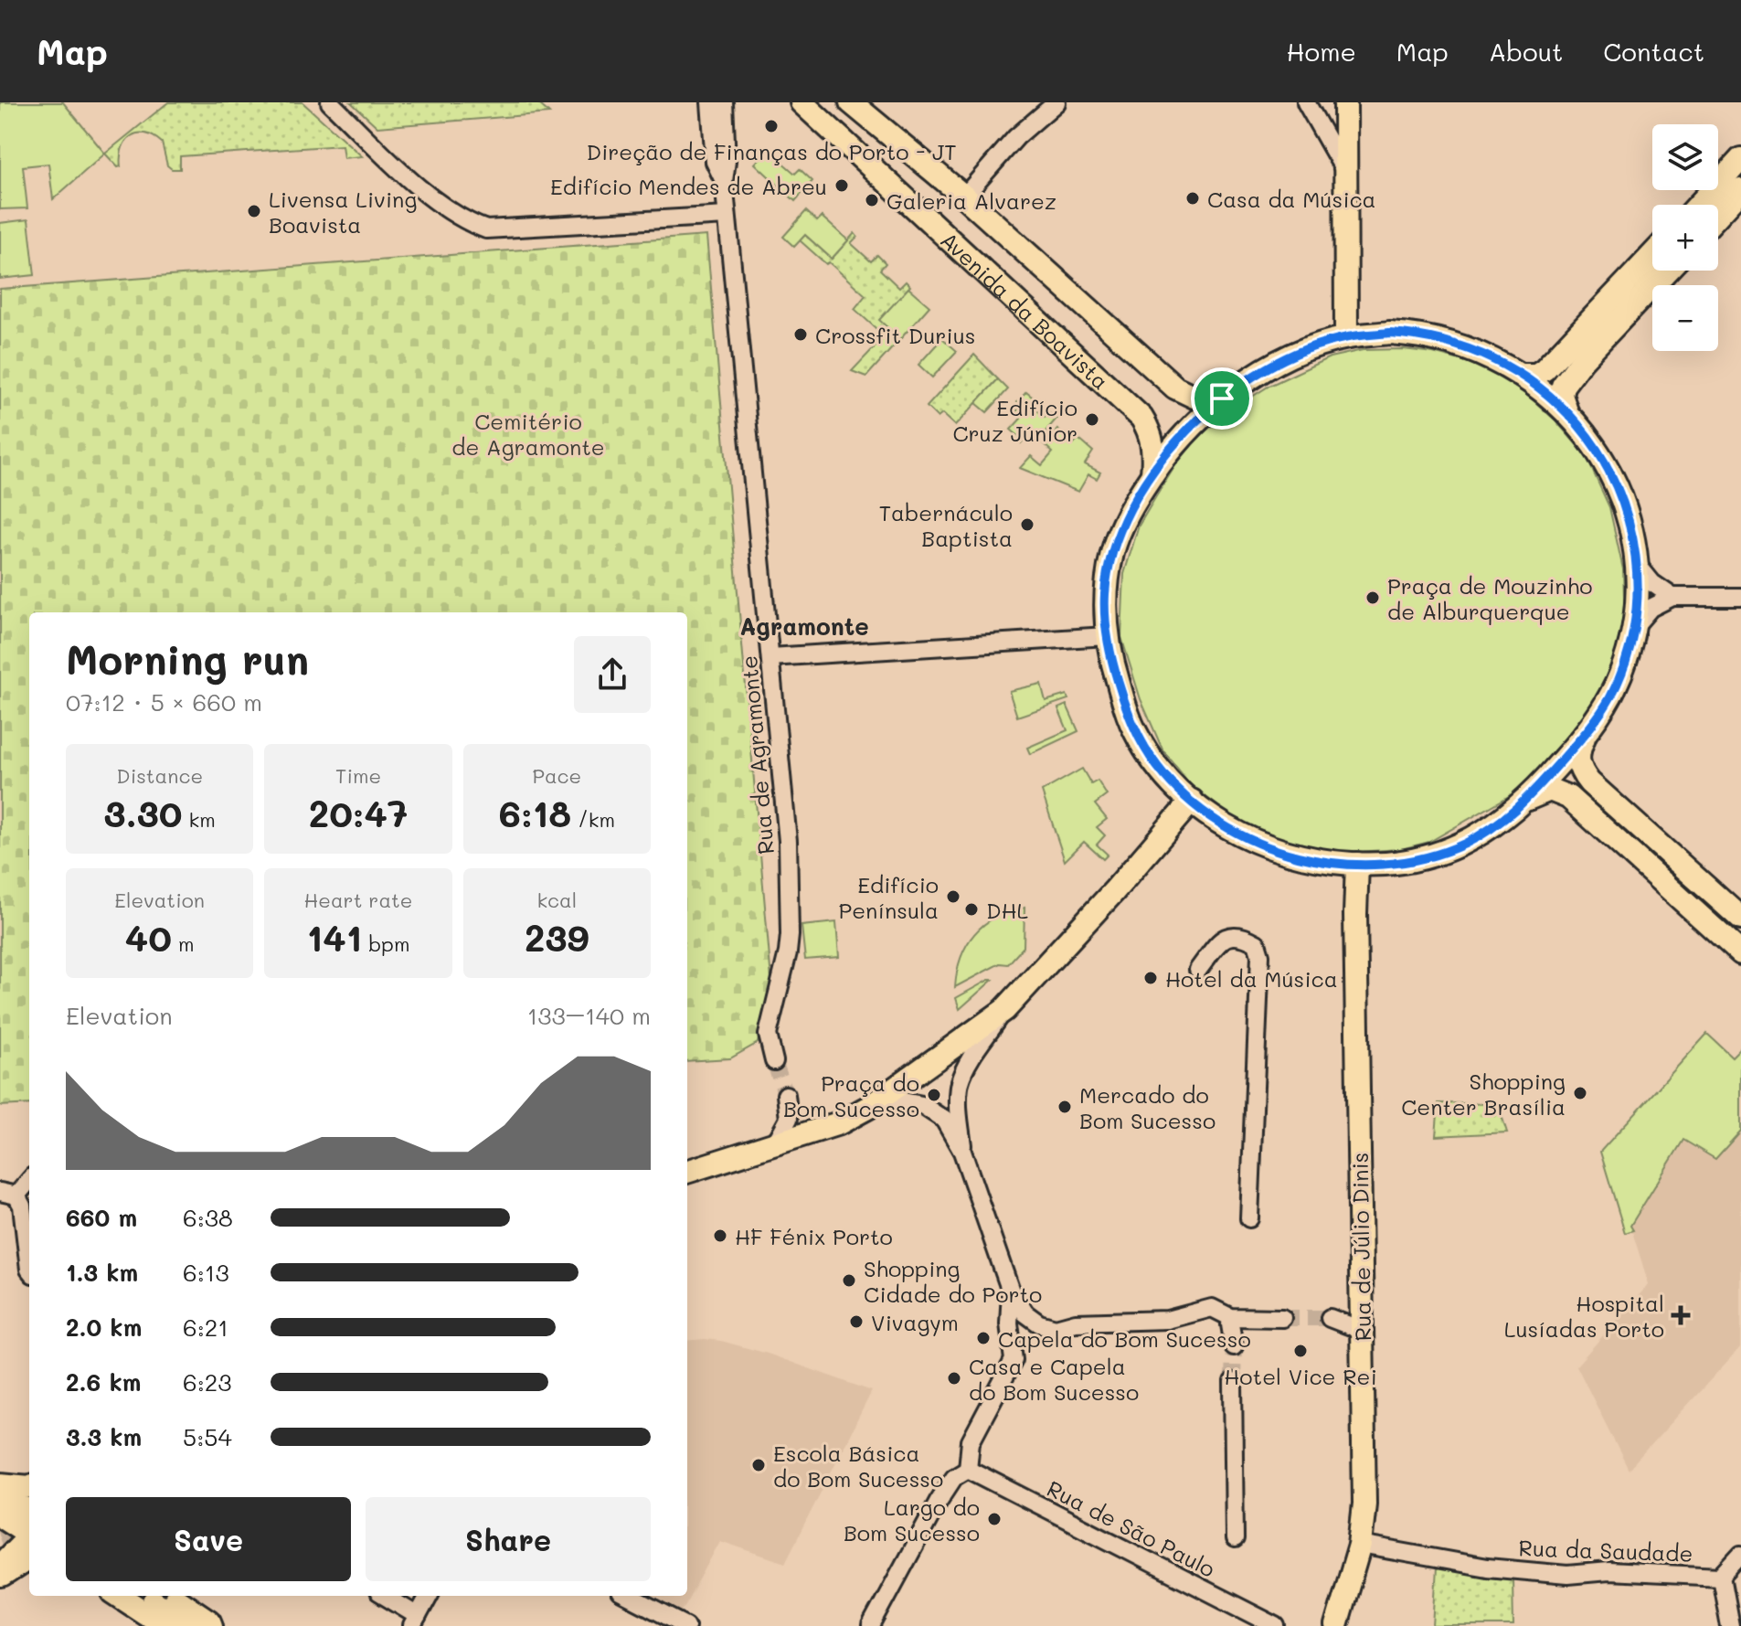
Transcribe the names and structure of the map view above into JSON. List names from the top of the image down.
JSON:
{
  "streets": {
    "main road": ["Avenida da Boavista", "Rua de Júlio Dinis"],
    "street": ["Rua de Agramonte", "Rua de São Paulo", "Rua da Saudade"]
  },
  "crossings": [
    ["Rua de Júlio Dinis", "Rua da Saudade"]
  ],
  "districts": ["Agramonte"],
  "parks": ["Cemitério de Agramonte"],
  "places": {
    "other": [
      "Direção de Finanças do Porto - JT",
      "Edifício Mendes de Abreu",
      "Casa da Música",
      "Galeria Alvarez",
      "Livensa Living Boavista",
      "Crossfit Durius",
      "Edifício Cruz Júnior",
      "Tabernáculo Baptista",
      "Praça de Mouzinho de Alburquerque",
      "Edifício Península",
      "DHL",
      "Hotel da Música",
      "Shopping Center Brasília",
      "Praça do Bom Sucesso",
      "Mercado do Bom Sucesso",
      "HF Fénix Porto",
      "Shopping Cidade do Porto",
      "Vivagym",
      "Capela do Bom Sucesso",
      "Hotel Vice Rei",
      "Casa e Capela do Bom Sucesso",
      "Escola Básica do Bom Sucesso",
      "Largo do Bom Sucesso"
    ],
    "health": ["Hospital Lusíadas Porto"]
  },
  "page": {
    "header": "Map",
    "nav": [
      "Home",
      "Map",
      "About",
      "Contact"
    ],
    "map_buttons": ["+", "−"],
    "heading": ["Morning run", "07:12 · 5 × 660 m"],
    "stats": [
      ["Distance", "3.30 km"],
      ["Time", "20:47"],
      ["Pace", "6:18 /km"],
      ["Elevation", "40 m"],
      ["Heart rate", "141 bpm"],
      ["kcal", "239"]
    ],
    "chart": ["Elevation", "133–140 m"],
    "list": [
      {
        "name": "660 m",
        "note": "6:38"
      },
      {
        "name": "1.3 km",
        "note": "6:13"
      },
      {
        "name": "2.0 km",
        "note": "6:21"
      },
      {
        "name": "2.6 km",
        "note": "6:23"
      },
      {
        "name": "3.3 km",
        "note": "5:54"
      }
    ],
    "buttons": ["Save", "Share"]
  }
}
